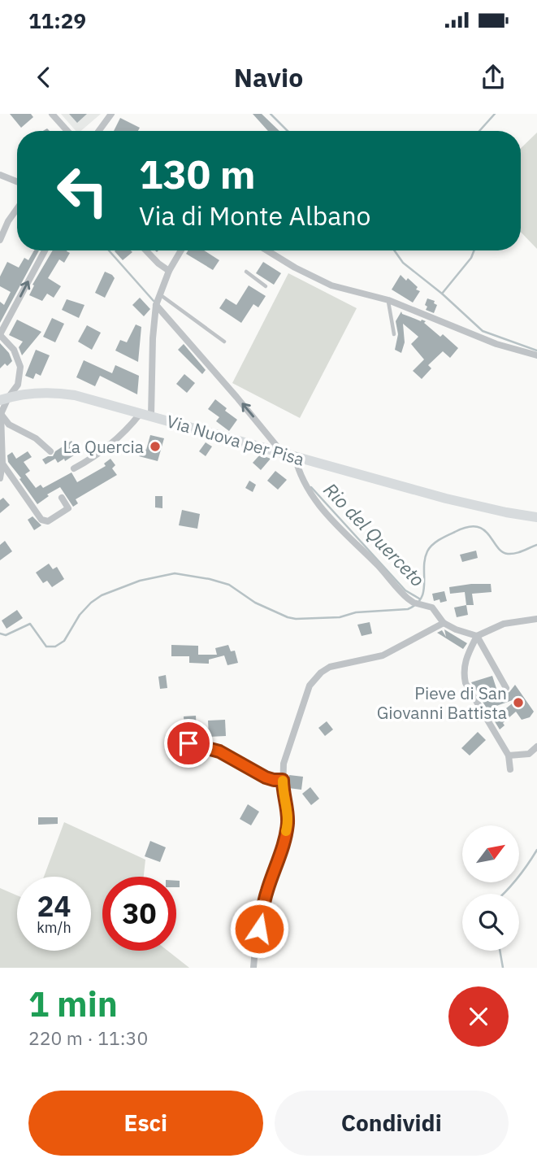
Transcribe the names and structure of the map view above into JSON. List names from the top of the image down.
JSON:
{
  "streets": {
    "main road": ["Via Nuova per Pisa"]
  },
  "water": ["Rio del Querceto"],
  "places": ["La Quercia", "Pieve di San Giovanni Battista"],
  "north": "top right",
  "page": {
    "status": "11:29",
    "header": "Navio",
    "turn": ["130 m", "Via di Monte Albano"],
    "speed": "24 km/h",
    "limit": "30",
    "heading": ["1 min", "220 m · 11:30"],
    "buttons": ["Esci", "Condividi"]
  }
}
